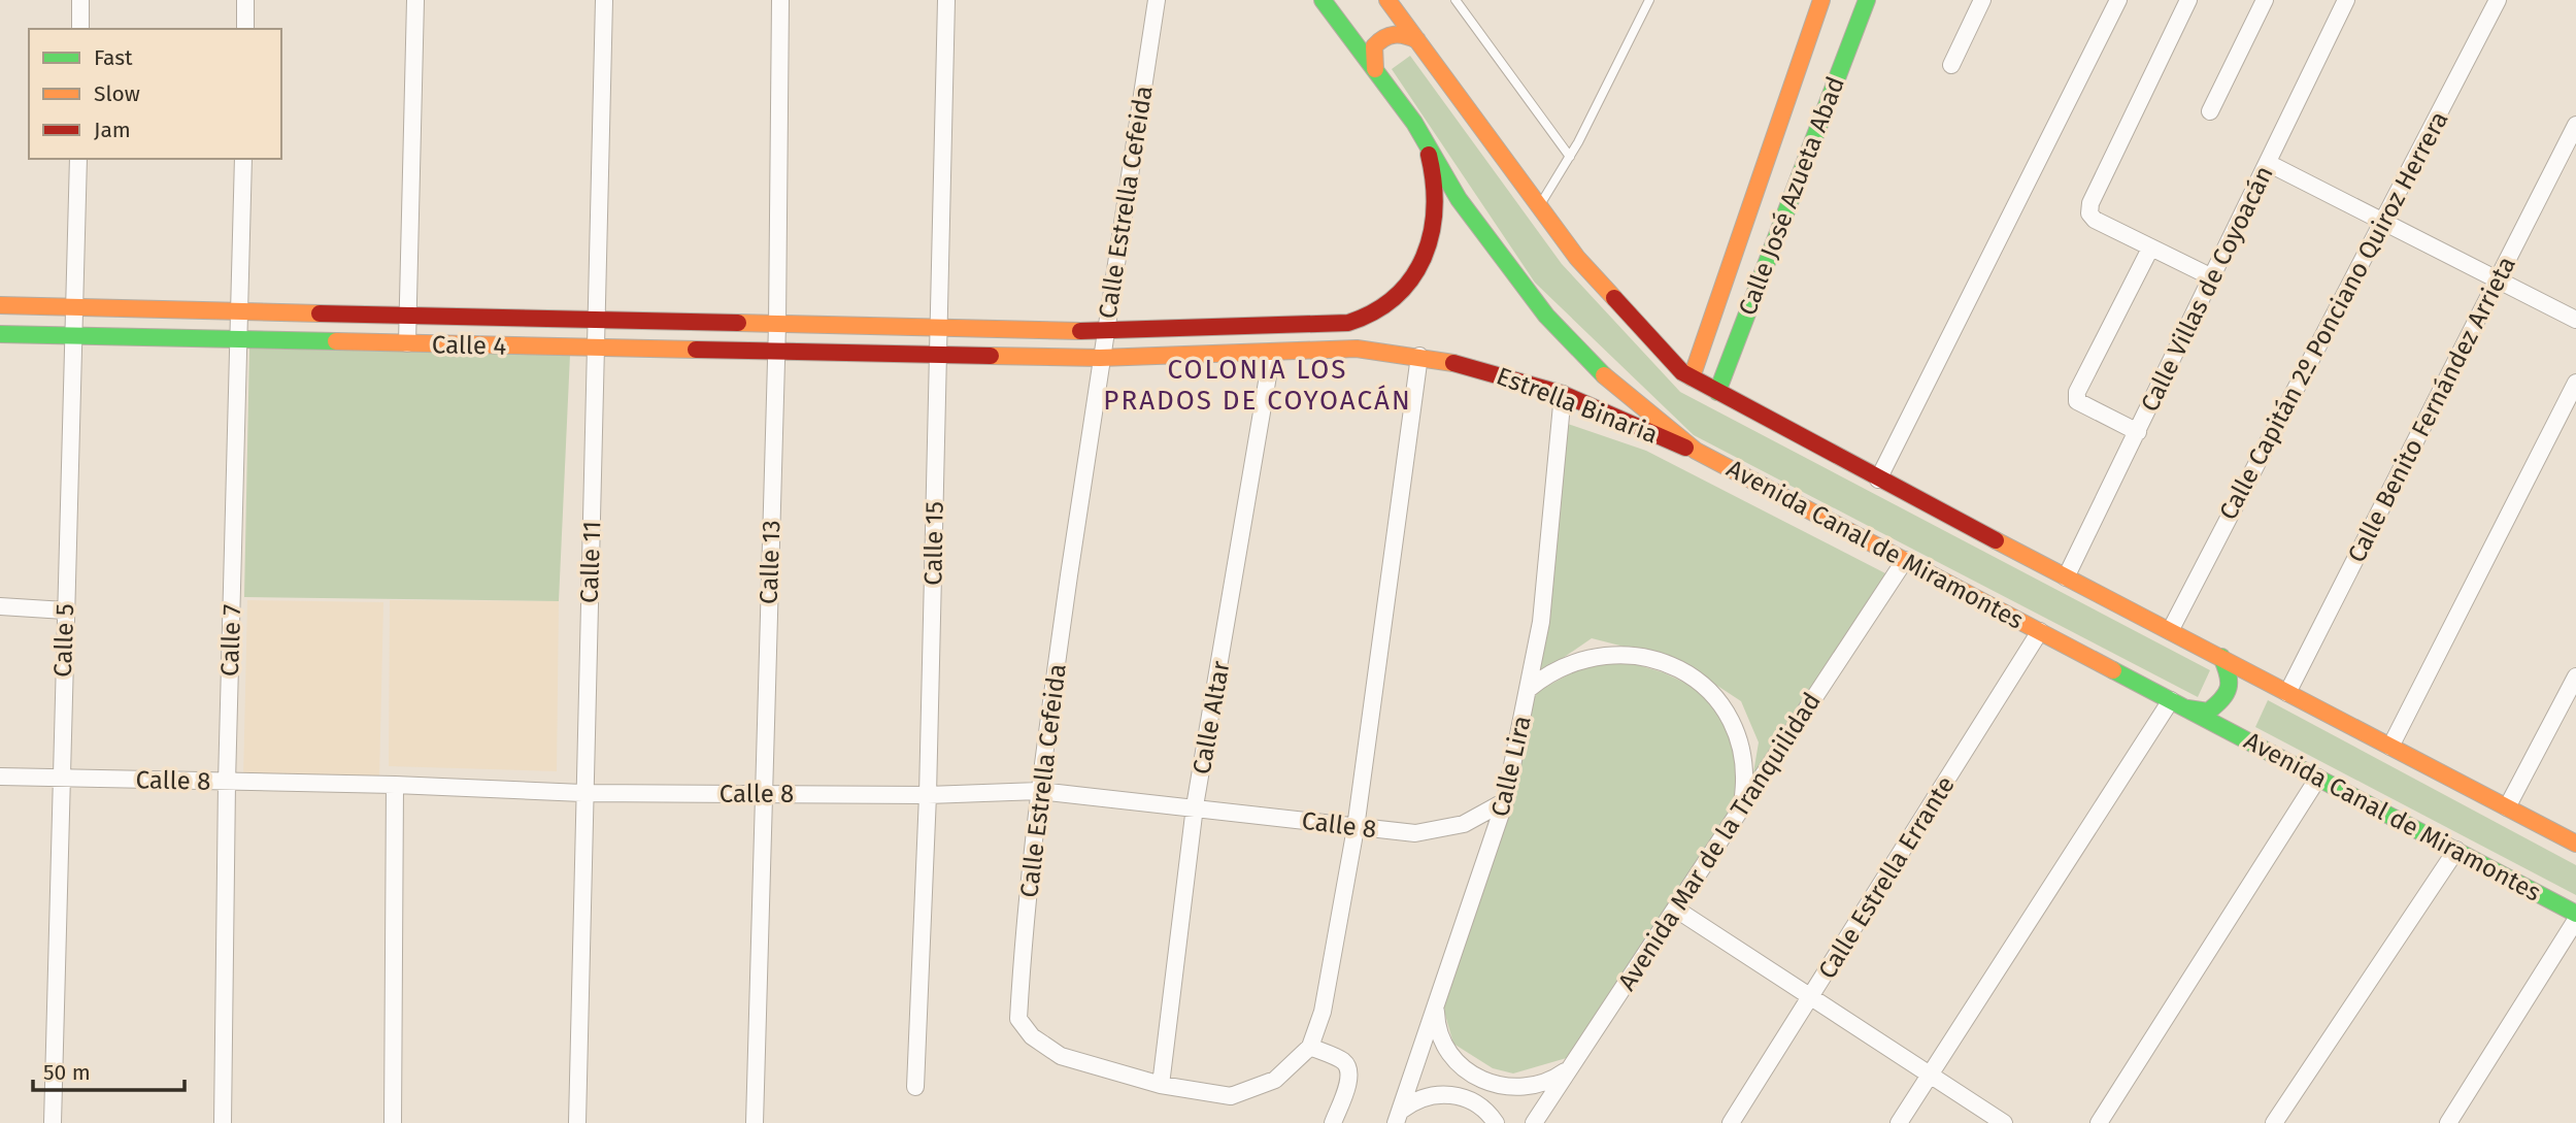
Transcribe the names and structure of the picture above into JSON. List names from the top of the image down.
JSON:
{
  "streets": {
    "street": [
      "Calle José Azueta Abad",
      "Calle Estrella Cefeida",
      "Calle Villas de Coyoacán",
      "Calle Capitán 2º Ponciano Quiroz Herrera",
      "Calle 4",
      "Estrella Binaria",
      "Calle Benito Fernández Arrieta",
      "Calle 15",
      "Avenida Canal de Miramontes",
      "Calle 11",
      "Calle 13",
      "Calle 5",
      "Calle 7",
      "Calle Altar",
      "Calle Lira",
      "Calle 8",
      "Avenida Mar de la Tranquilidad",
      "Calle Estrella Errante"
    ]
  },
  "crossings": [
    ["Calle Estrella Cefeida", "Estrella Binaria"],
    ["Calle Estrella Cefeida", "Calle Altar"],
    ["Calle Estrella Cefeida", "Calle 8"],
    ["Calle 4", "Estrella Binaria"],
    ["Calle 4", "Calle 15"],
    ["Calle 4", "Calle 11"],
    ["Calle 4", "Calle 13"],
    ["Calle 4", "Calle 5"],
    ["Calle 4", "Calle 7"],
    ["Estrella Binaria", "Calle 15"],
    ["Estrella Binaria", "Avenida Canal de Miramontes"],
    ["Estrella Binaria", "Calle Altar"],
    ["Estrella Binaria", "Calle Lira"],
    ["Calle 15", "Calle 8"],
    ["Avenida Canal de Miramontes", "Avenida Mar de la Tranquilidad"],
    ["Avenida Canal de Miramontes", "Calle Estrella Errante"],
    ["Calle 11", "Calle 8"],
    ["Calle 13", "Calle 8"],
    ["Calle 5", "Calle 8"],
    ["Calle 7", "Calle 8"],
    ["Calle Altar", "Calle 8"],
    ["Calle Lira", "Calle 8"]
  ],
  "districts": ["COLONIA LOS PRADOS DE COYOACÁN"],
  "legend": ["Fast", "Slow", "Jam"],
  "scale_bar": "50 m"
}
